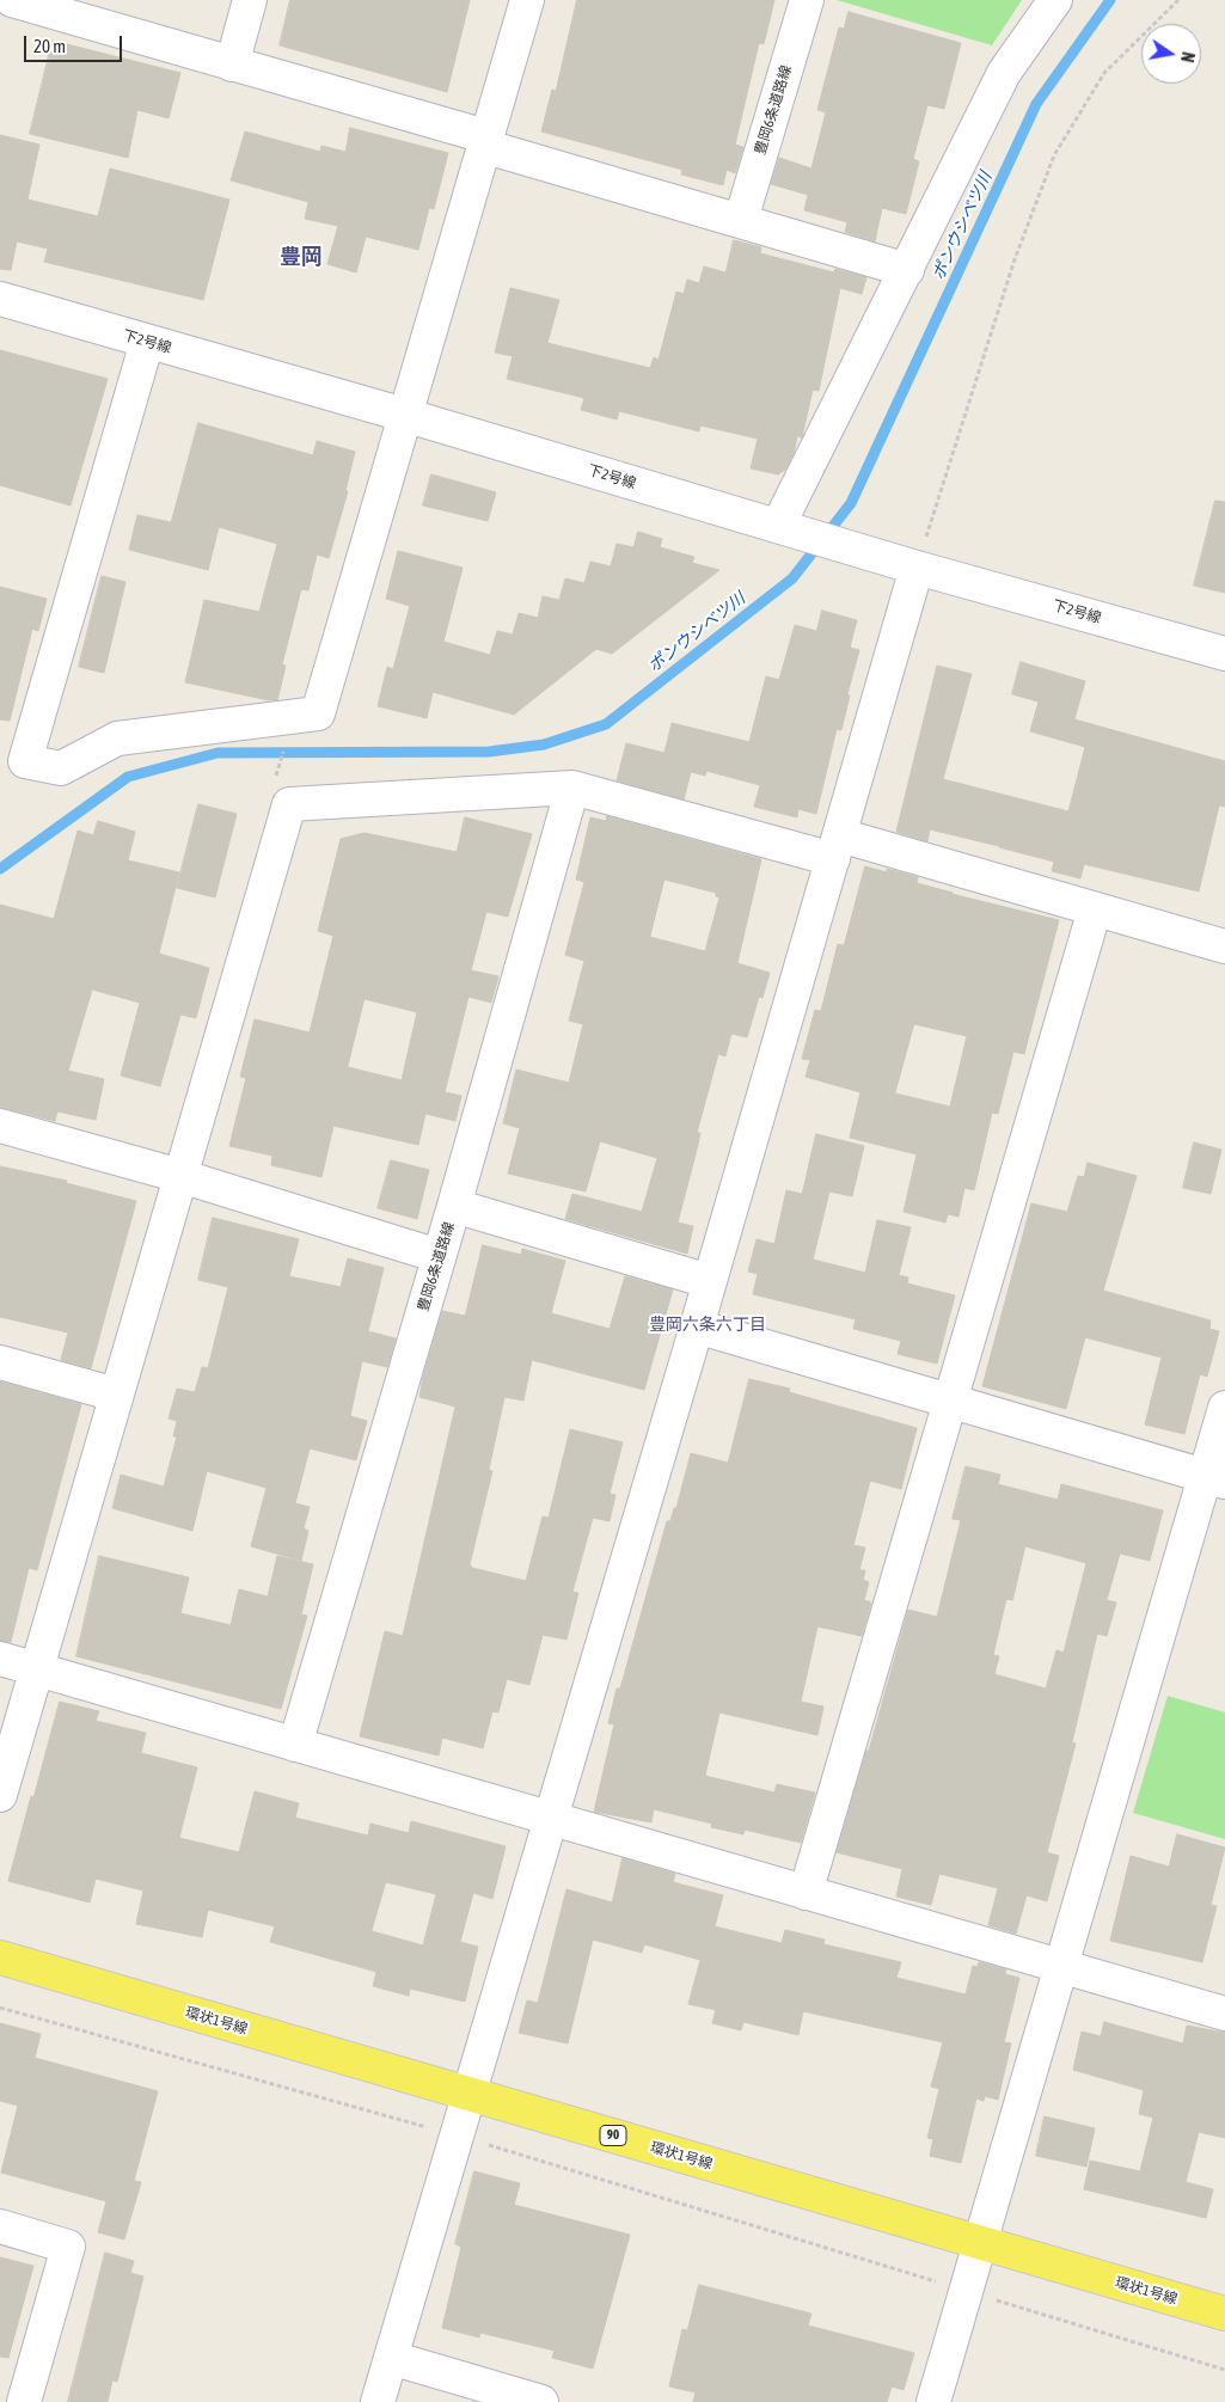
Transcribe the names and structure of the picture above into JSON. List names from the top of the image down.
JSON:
{
  "streets": {
    "main road": ["環状1号線", "90"],
    "street": ["豊岡6条道路線", "下2号線"]
  },
  "districts": ["豊岡", "豊岡六条六丁目"],
  "water": ["ポンウシベツ川"],
  "scale_bar": "20 m",
  "north": "right"
}
